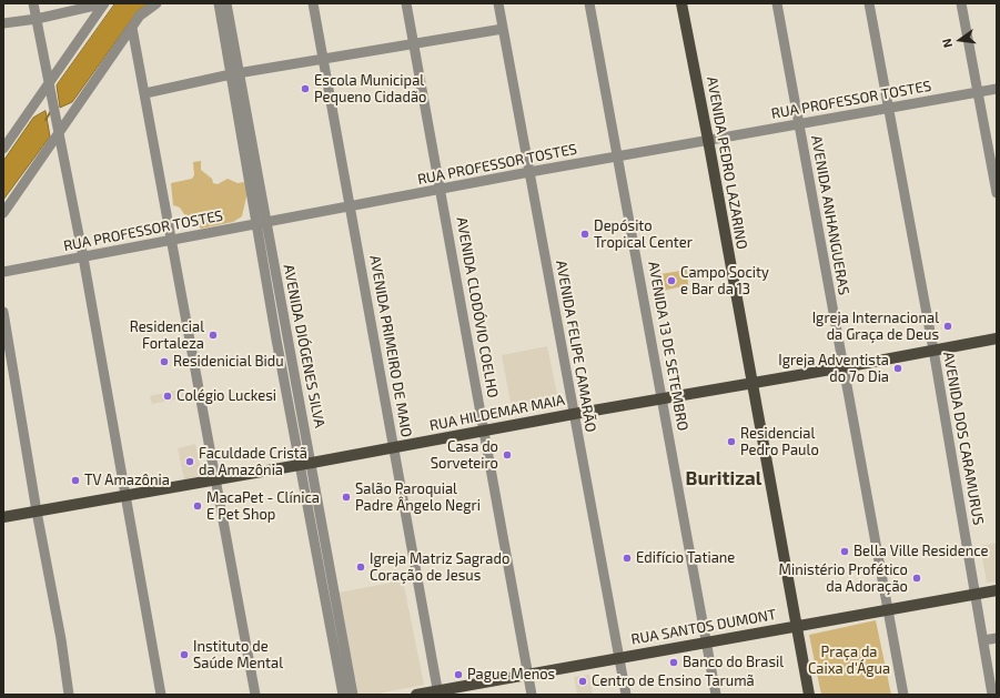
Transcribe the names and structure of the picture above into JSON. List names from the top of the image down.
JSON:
{
  "streets": {
    "main road": ["AVENIDA PEDRO LAZARINO", "RUA HILDEMAR MAIA", "RUA SANTOS DUMONT"],
    "street": [
      "RUA PROFESSOR TOSTES",
      "AVENIDA ANHANGUERAS",
      "AVENIDA CLODÓVIO COELHO",
      "AVENIDA DIÓGENES SILVA",
      "AVENIDA PRIMEIRO DE MAIO",
      "AVENIDA FELIPE CAMARÃO",
      "AVENIDA 13 DE SETEMBRO",
      "AVENIDA DOS CARAMURUS"
    ]
  },
  "crossings": [
    ["RUA PROFESSOR TOSTES", "AVENIDA PEDRO LAZARINO"],
    ["RUA PROFESSOR TOSTES", "AVENIDA ANHANGUERAS"],
    ["RUA PROFESSOR TOSTES", "AVENIDA CLODÓVIO COELHO"],
    ["RUA PROFESSOR TOSTES", "AVENIDA DIÓGENES SILVA"],
    ["RUA PROFESSOR TOSTES", "AVENIDA PRIMEIRO DE MAIO"],
    ["RUA PROFESSOR TOSTES", "AVENIDA FELIPE CAMARÃO"],
    ["RUA PROFESSOR TOSTES", "AVENIDA 13 DE SETEMBRO"],
    ["RUA PROFESSOR TOSTES", "AVENIDA DOS CARAMURUS"],
    ["AVENIDA PEDRO LAZARINO", "RUA HILDEMAR MAIA"],
    ["AVENIDA PEDRO LAZARINO", "RUA SANTOS DUMONT"],
    ["AVENIDA ANHANGUERAS", "RUA HILDEMAR MAIA"],
    ["AVENIDA ANHANGUERAS", "RUA SANTOS DUMONT"],
    ["AVENIDA CLODÓVIO COELHO", "RUA HILDEMAR MAIA"],
    ["AVENIDA CLODÓVIO COELHO", "RUA SANTOS DUMONT"],
    ["AVENIDA DIÓGENES SILVA", "RUA HILDEMAR MAIA"],
    ["AVENIDA PRIMEIRO DE MAIO", "RUA HILDEMAR MAIA"],
    ["AVENIDA PRIMEIRO DE MAIO", "RUA SANTOS DUMONT"],
    ["AVENIDA FELIPE CAMARÃO", "RUA HILDEMAR MAIA"],
    ["AVENIDA FELIPE CAMARÃO", "RUA SANTOS DUMONT"],
    ["AVENIDA 13 DE SETEMBRO", "RUA HILDEMAR MAIA"],
    ["AVENIDA 13 DE SETEMBRO", "RUA SANTOS DUMONT"],
    ["RUA HILDEMAR MAIA", "AVENIDA DOS CARAMURUS"],
    ["AVENIDA DOS CARAMURUS", "RUA SANTOS DUMONT"]
  ],
  "districts": ["Buritizal"],
  "parks": ["Praça da Caixa d'Água"],
  "places": [
    "Escola Municipal Pequeno Cidadão",
    "Depósito Tropical Center",
    "Campo Socity e Bar da 13",
    "Igreja Internacional da Graça de Deus",
    "Residencial Fortaleza",
    "Residenicial Bidu",
    "Igreja Adventista do 7o Dia",
    "Colégio Luckesi",
    "Residencial Pedro Paulo",
    "Casa do Sorveteiro",
    "Faculdade Cristã da Amazônia",
    "TV Amazônia",
    "Salão Paroquial Padre Ângelo Negri",
    "MacaPet - Clínica E Pet Shop",
    "Bella Ville Residence",
    "Edifício Tatiane",
    "Igreja Matriz Sagrado Coração de Jesus",
    "Ministério Profético da Adoração",
    "Instituto de Saúde Mental",
    "Banco do Brasil",
    "Pague Menos",
    "Centro de Ensino Tarumã"
  ],
  "north": "left"
}
